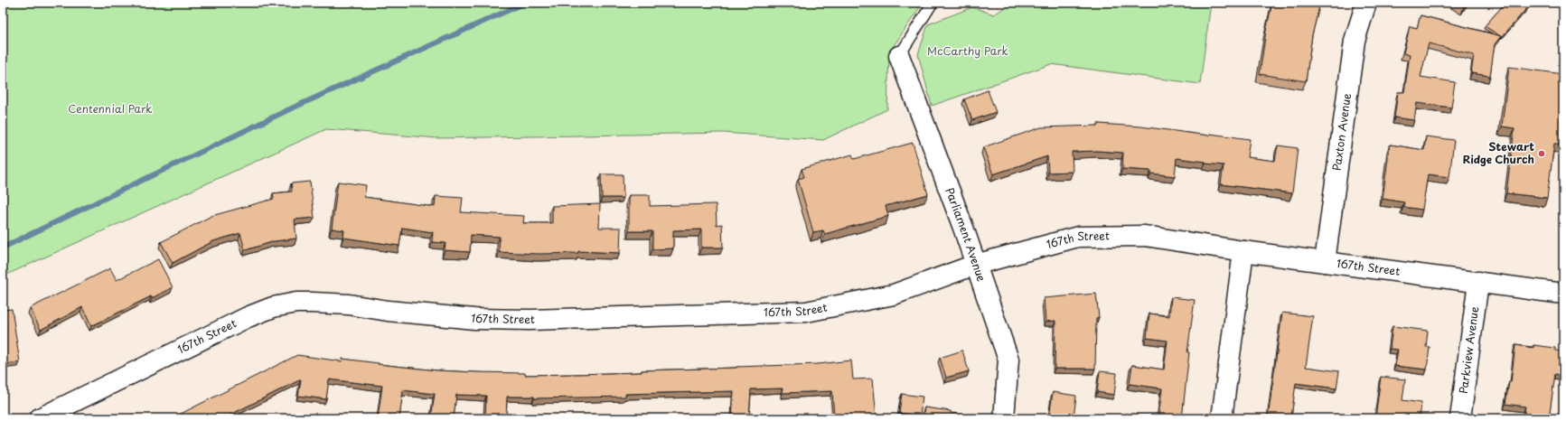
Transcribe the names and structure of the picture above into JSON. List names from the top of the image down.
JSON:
{
  "streets": {
    "street": [
      "Paxton Avenue",
      "Parliament Avenue",
      "167th Street",
      "Parkview Avenue"
    ]
  },
  "crossings": [
    ["Paxton Avenue", "167th Street"],
    ["Parliament Avenue", "167th Street"],
    ["167th Street", "Parkview Avenue"]
  ],
  "parks": ["McCarthy Park", "Centennial Park"],
  "places": ["Stewart Ridge Church"]
}
